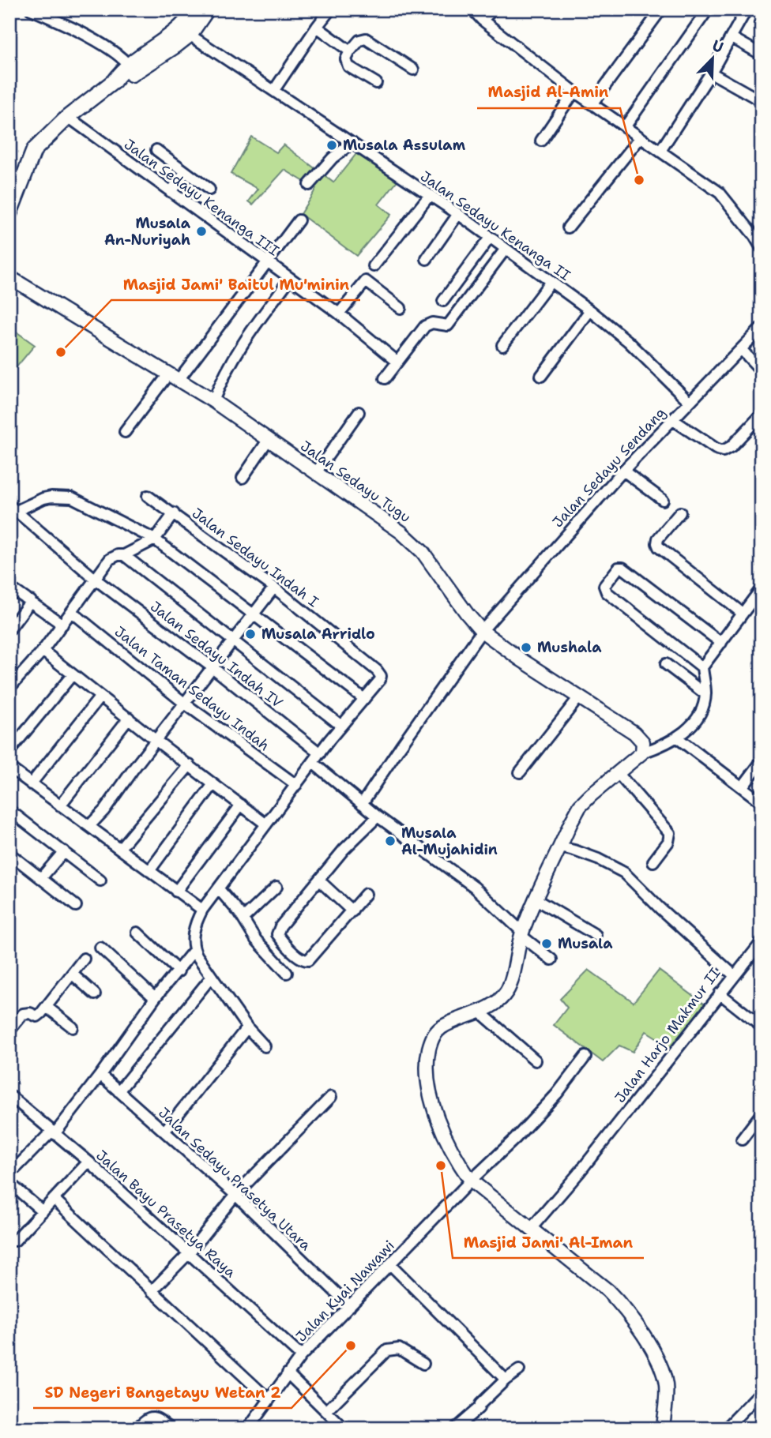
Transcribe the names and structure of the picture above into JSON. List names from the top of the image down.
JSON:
{
  "streets": {
    "street": [
      "Jalan Sedayu Kenanga III",
      "Jalan Sedayu Kenanga II",
      "Jalan Sedayu Sendang",
      "Jalan Sedayu Tugu",
      "Jalan Sedayu Indah I",
      "Jalan Sedayu Indah IV",
      "Jalan Taman Sedayu Indah",
      "Jalan Harjo Makmur II",
      "Jalan Sedayu Prasetya Utara",
      "Jalan Bayu Prasetya Raya",
      "Jalan Kyai Nawawi"
    ]
  },
  "crossings": [
    ["Jalan Sedayu Kenanga II", "Jalan Sedayu Sendang"],
    ["Jalan Sedayu Sendang", "Jalan Sedayu Tugu"],
    ["Jalan Sedayu Prasetya Utara", "Jalan Kyai Nawawi"],
    ["Jalan Bayu Prasetya Raya", "Jalan Kyai Nawawi"]
  ],
  "places": [
    "Musala Assulam",
    "Masjid Al-Amin",
    "Musala An-Nuriyah",
    "Masjid Jami' Baitul Mu'minin",
    "Musala Arridlo",
    "Mushala",
    "Musala Al-Mujahidin",
    "Musala",
    "Masjid Jami' Al-Iman",
    "SD Negeri Bangetayu Wetan 2"
  ],
  "north": "top right"
}
